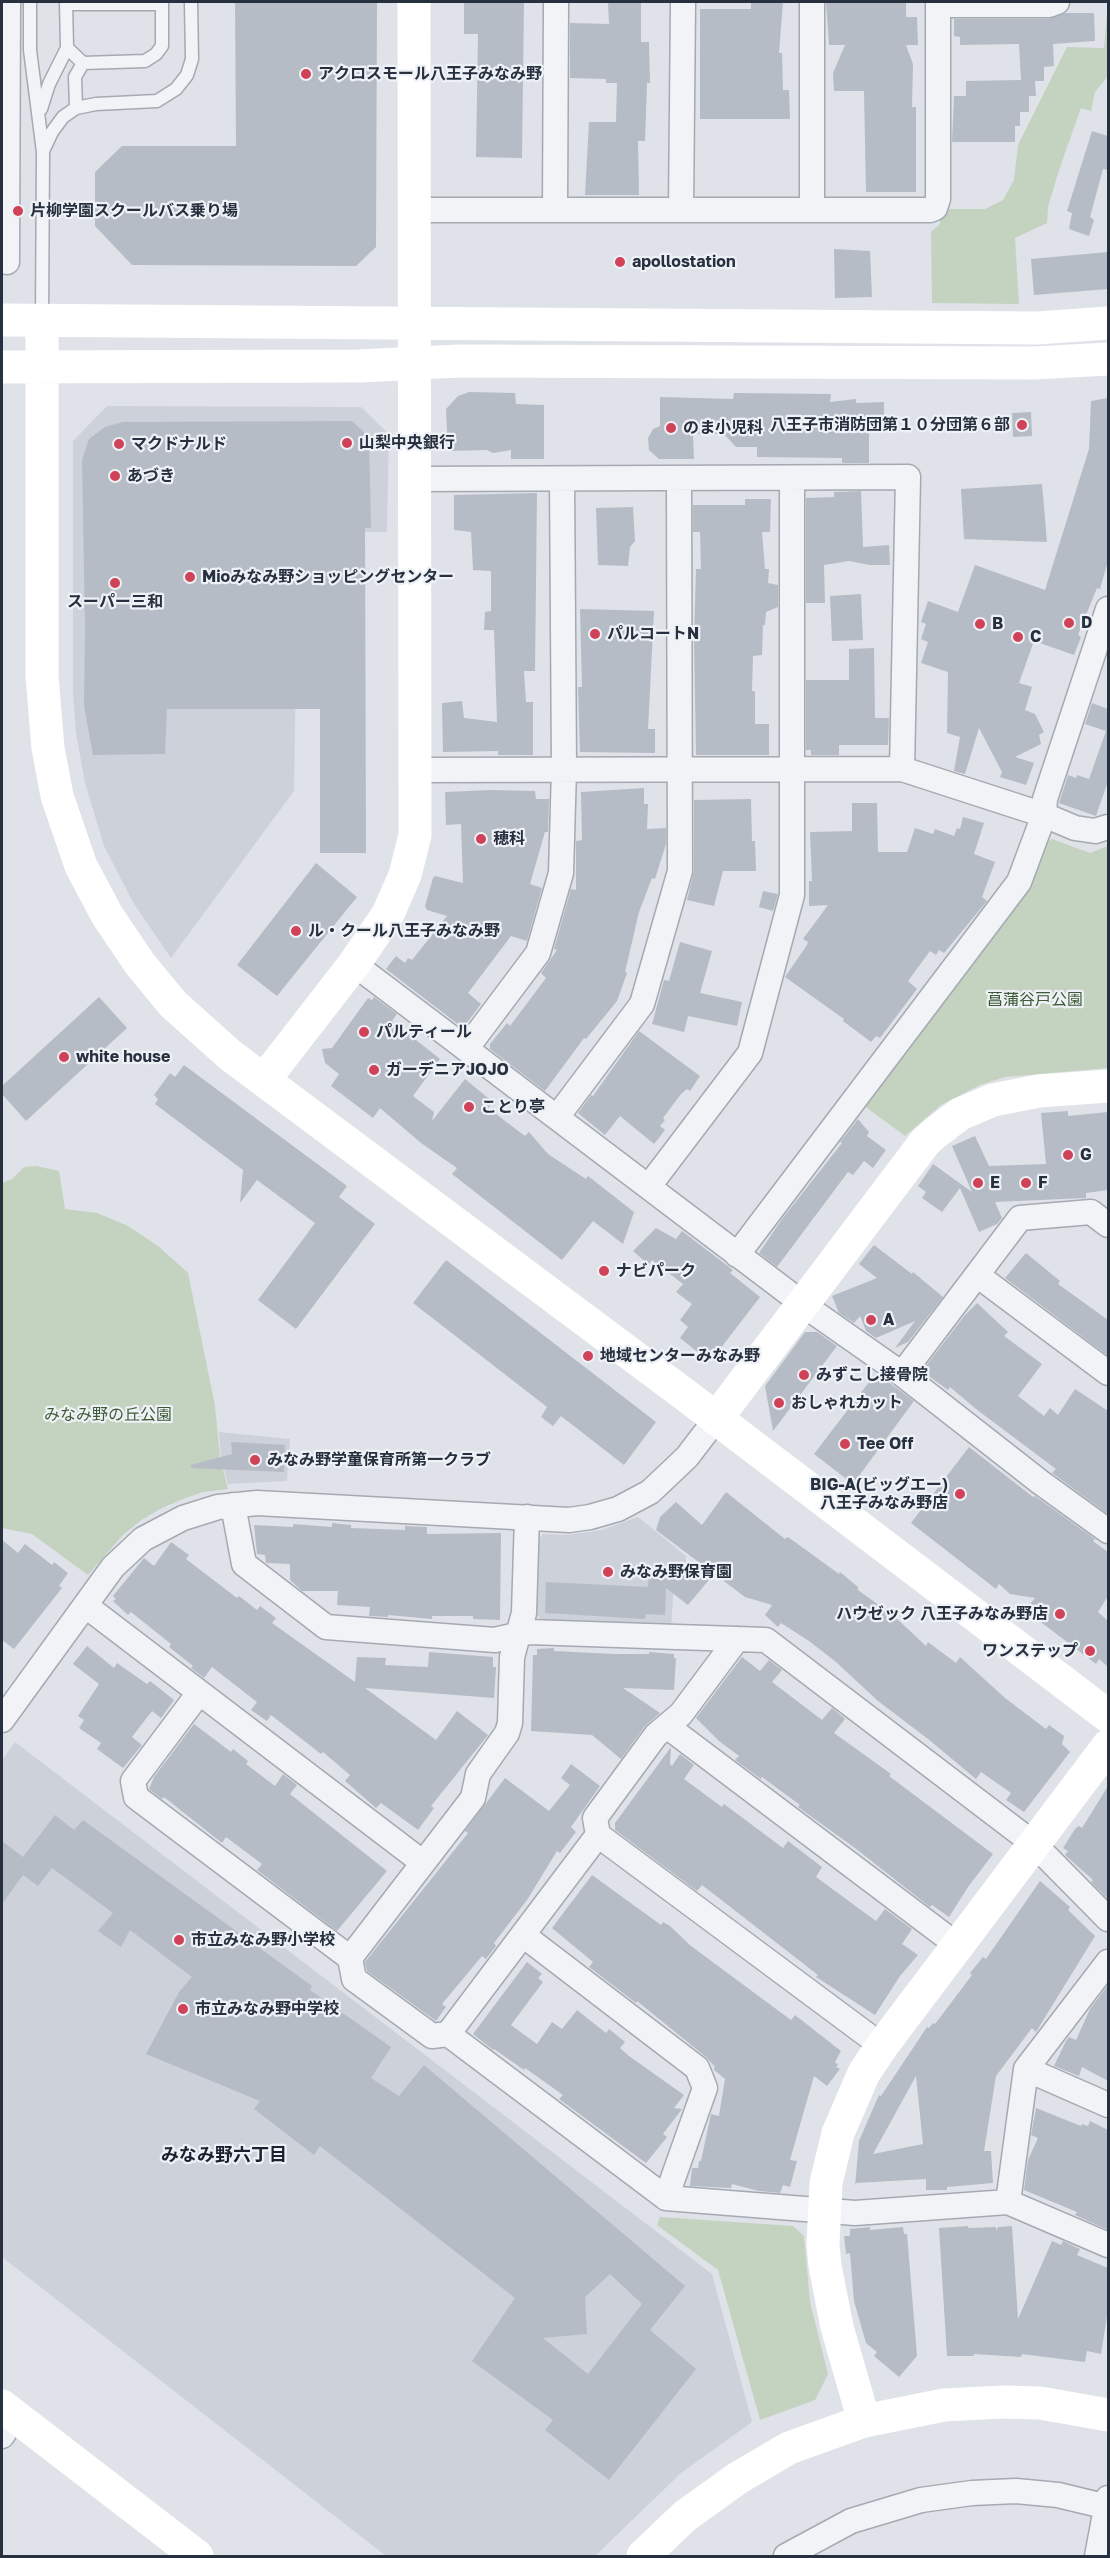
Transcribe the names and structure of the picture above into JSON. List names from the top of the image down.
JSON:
{
  "districts": ["みなみ野六丁目"],
  "parks": ["菖蒲谷戸公園", "みなみ野の丘公園"],
  "places": [
    "アクロスモール八王子みなみ野",
    "片柳学園スクールバス乗り場",
    "apollostation",
    "八王子市消防団第１０分団第６部",
    "のま小児科",
    "山梨中央銀行",
    "マクドナルド",
    "あづき",
    "Mioみなみ野ショッピングセンター",
    "スーパー三和",
    "D",
    "B",
    "パルコートN",
    "C",
    "穂科",
    "ル・クール八王子みなみ野",
    "パルティール",
    "white house",
    "ガーデニアJOJO",
    "ことり亭",
    "G",
    "E",
    "F",
    "ナビパーク",
    "A",
    "地域センターみなみ野",
    "みずこし接骨院",
    "おしゃれカット",
    "Tee Off",
    "みなみ野学童保育所第一クラブ",
    "BIG-A(ビッグエー) 八王子みなみ野店",
    "みなみ野保育園",
    "ハウゼック 八王子みなみ野店",
    "ワンステップ",
    "市立みなみ野小学校",
    "市立みなみ野中学校"
  ]
}
